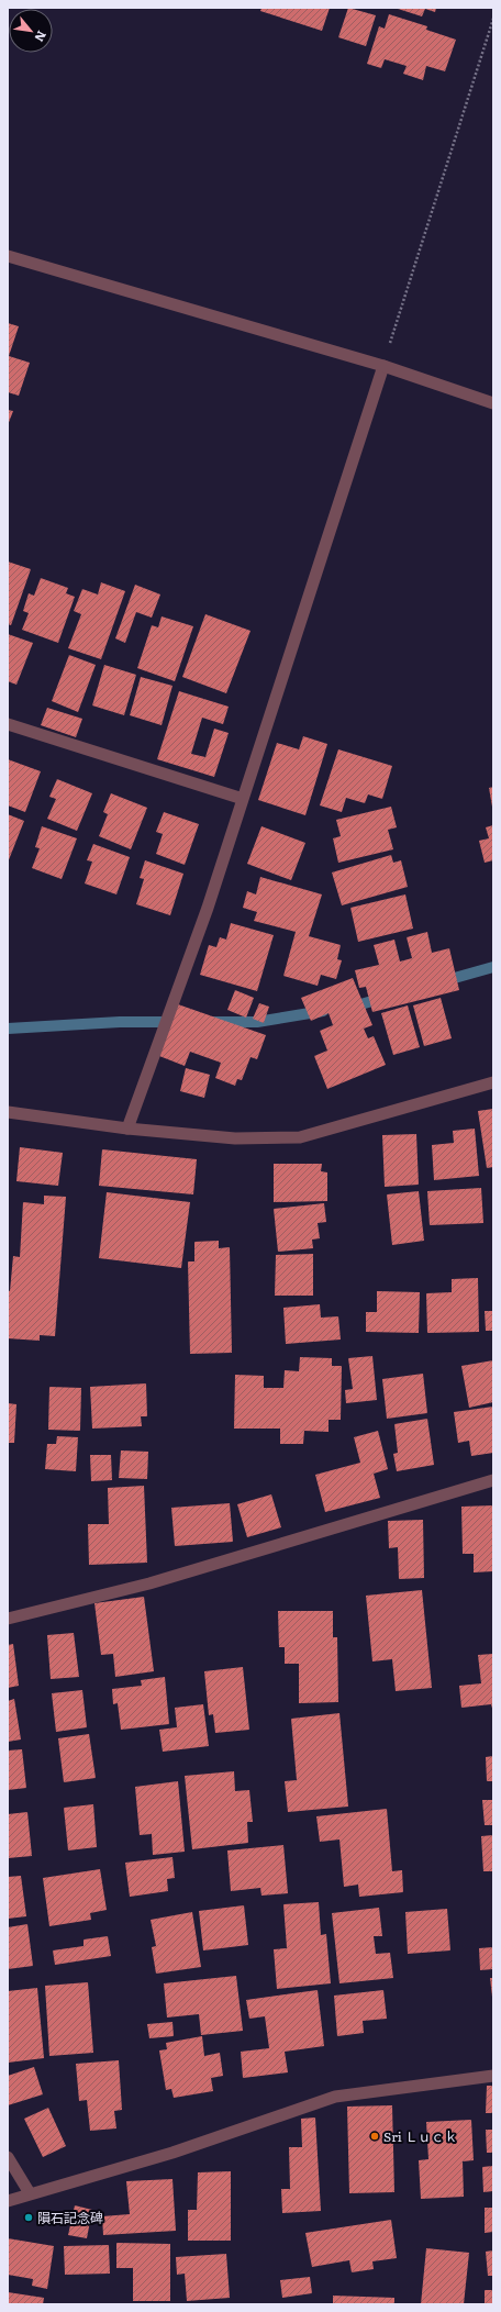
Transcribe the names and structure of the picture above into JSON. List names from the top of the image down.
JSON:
{
  "places": ["Sri Ｌｕｃｋ", "隕石記念碑"],
  "north": "bottom right"
}
